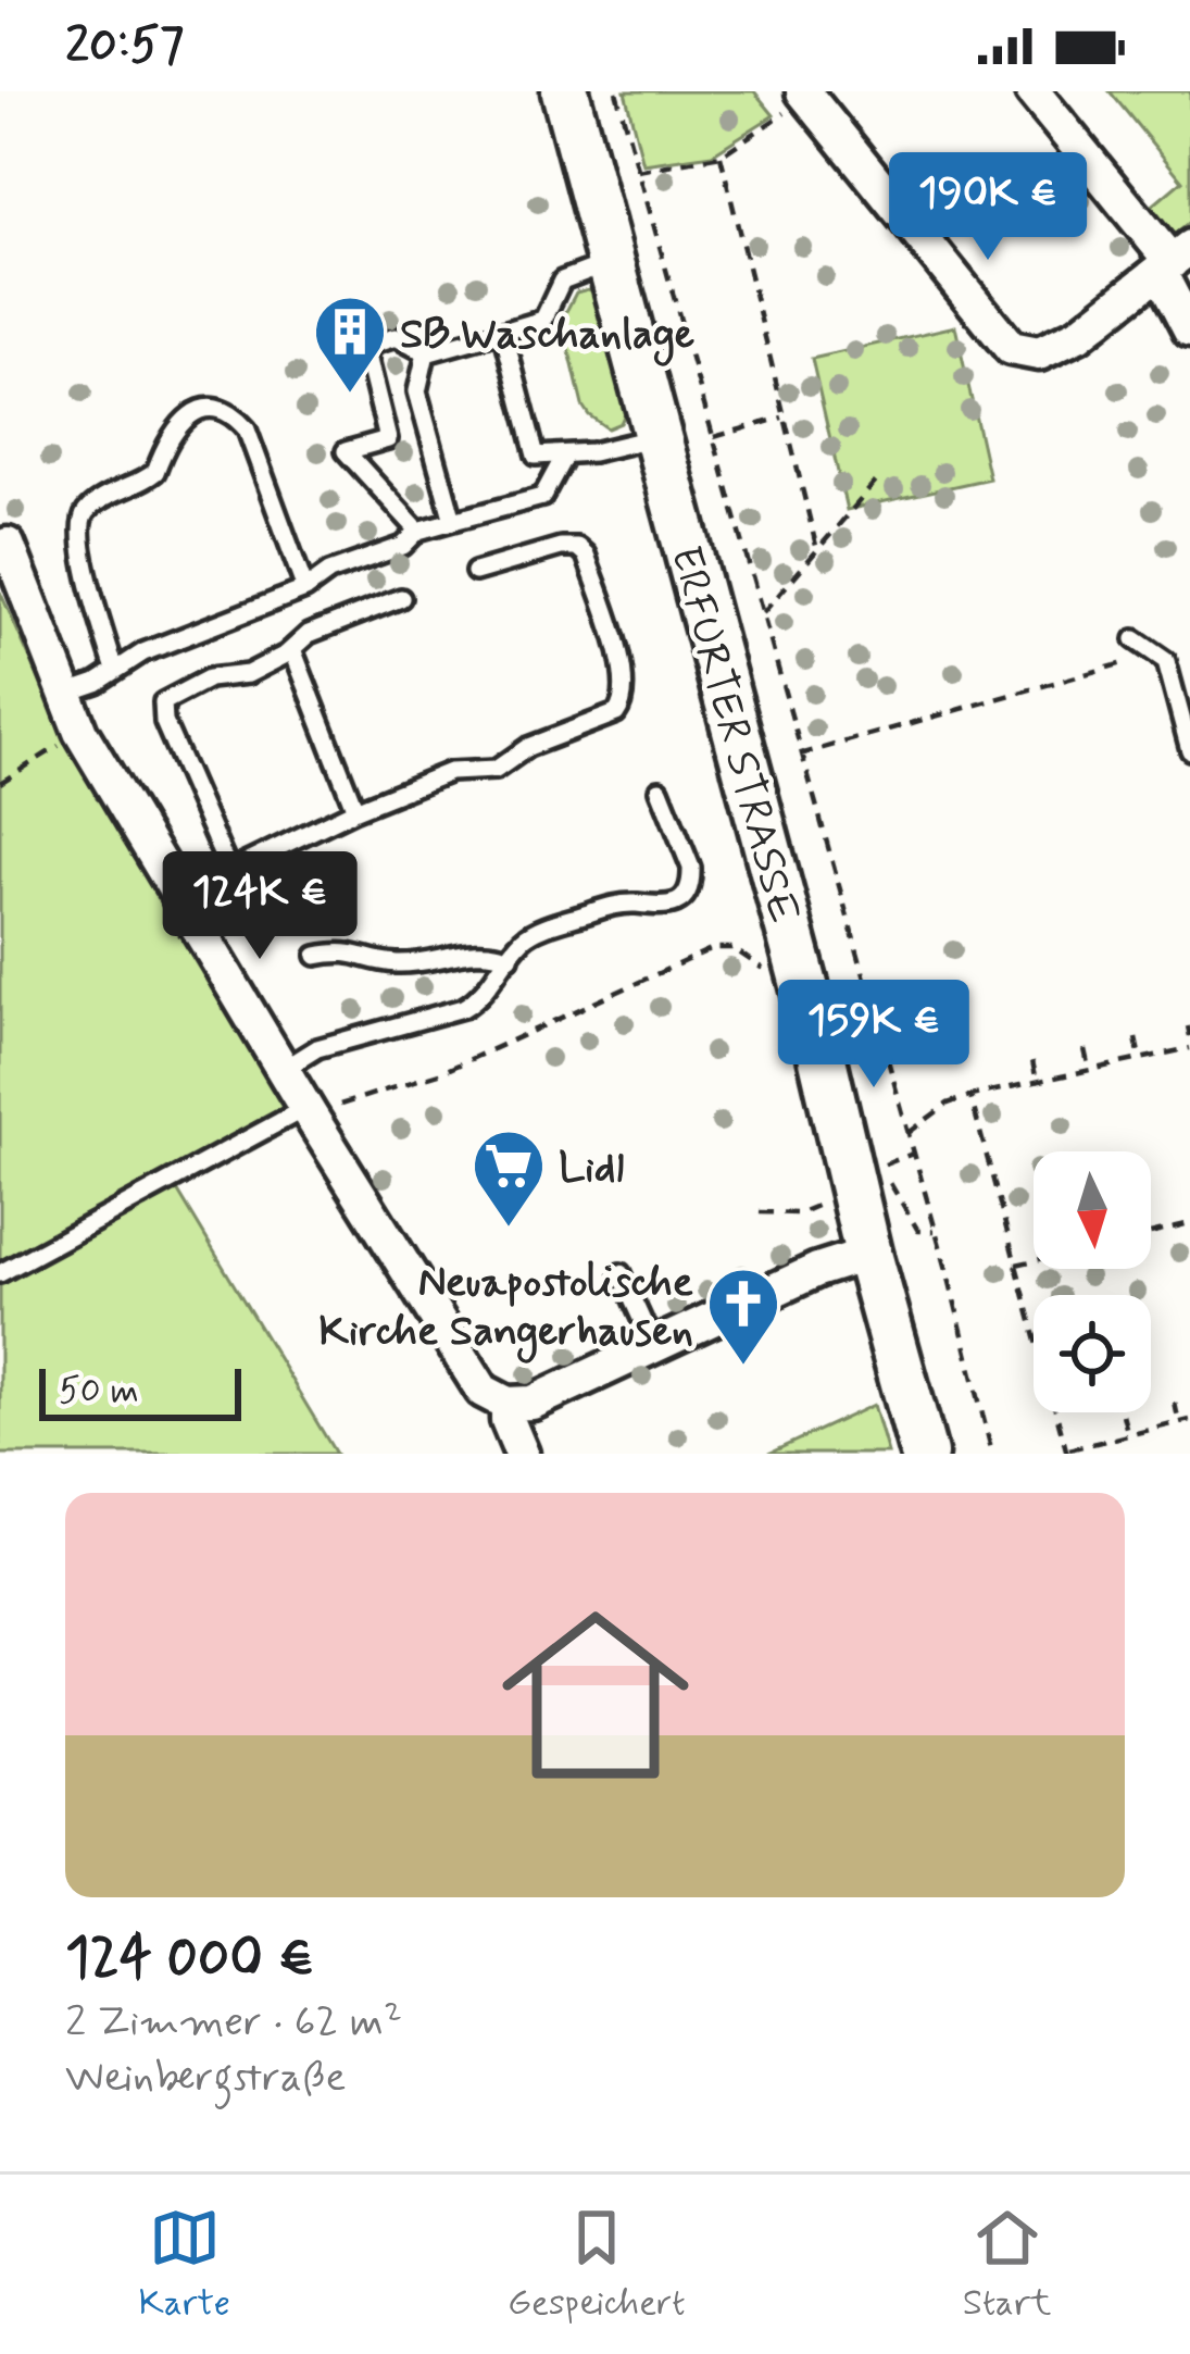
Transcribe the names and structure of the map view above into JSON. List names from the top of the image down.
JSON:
{
  "streets": {
    "main road": ["ERFURTER STRASSE"]
  },
  "places": {
    "building": ["SB Waschanlage"],
    "supermarket": ["Lidl"],
    "church": ["Neuapostolische Kirche Sangerhausen"]
  },
  "scale_bar": "50 m",
  "north": "bottom",
  "page": {
    "status": "20:57",
    "price": ["190K €", "124K €", "159K €"],
    "scale": "50 m",
    "list": [
      {
        "name": "124 000 €",
        "note": "2 Zimmer · 62 m² · Weinbergstraße"
      }
    ],
    "tabs": ["Karte", "Gespeichert", "Start"]
  }
}
